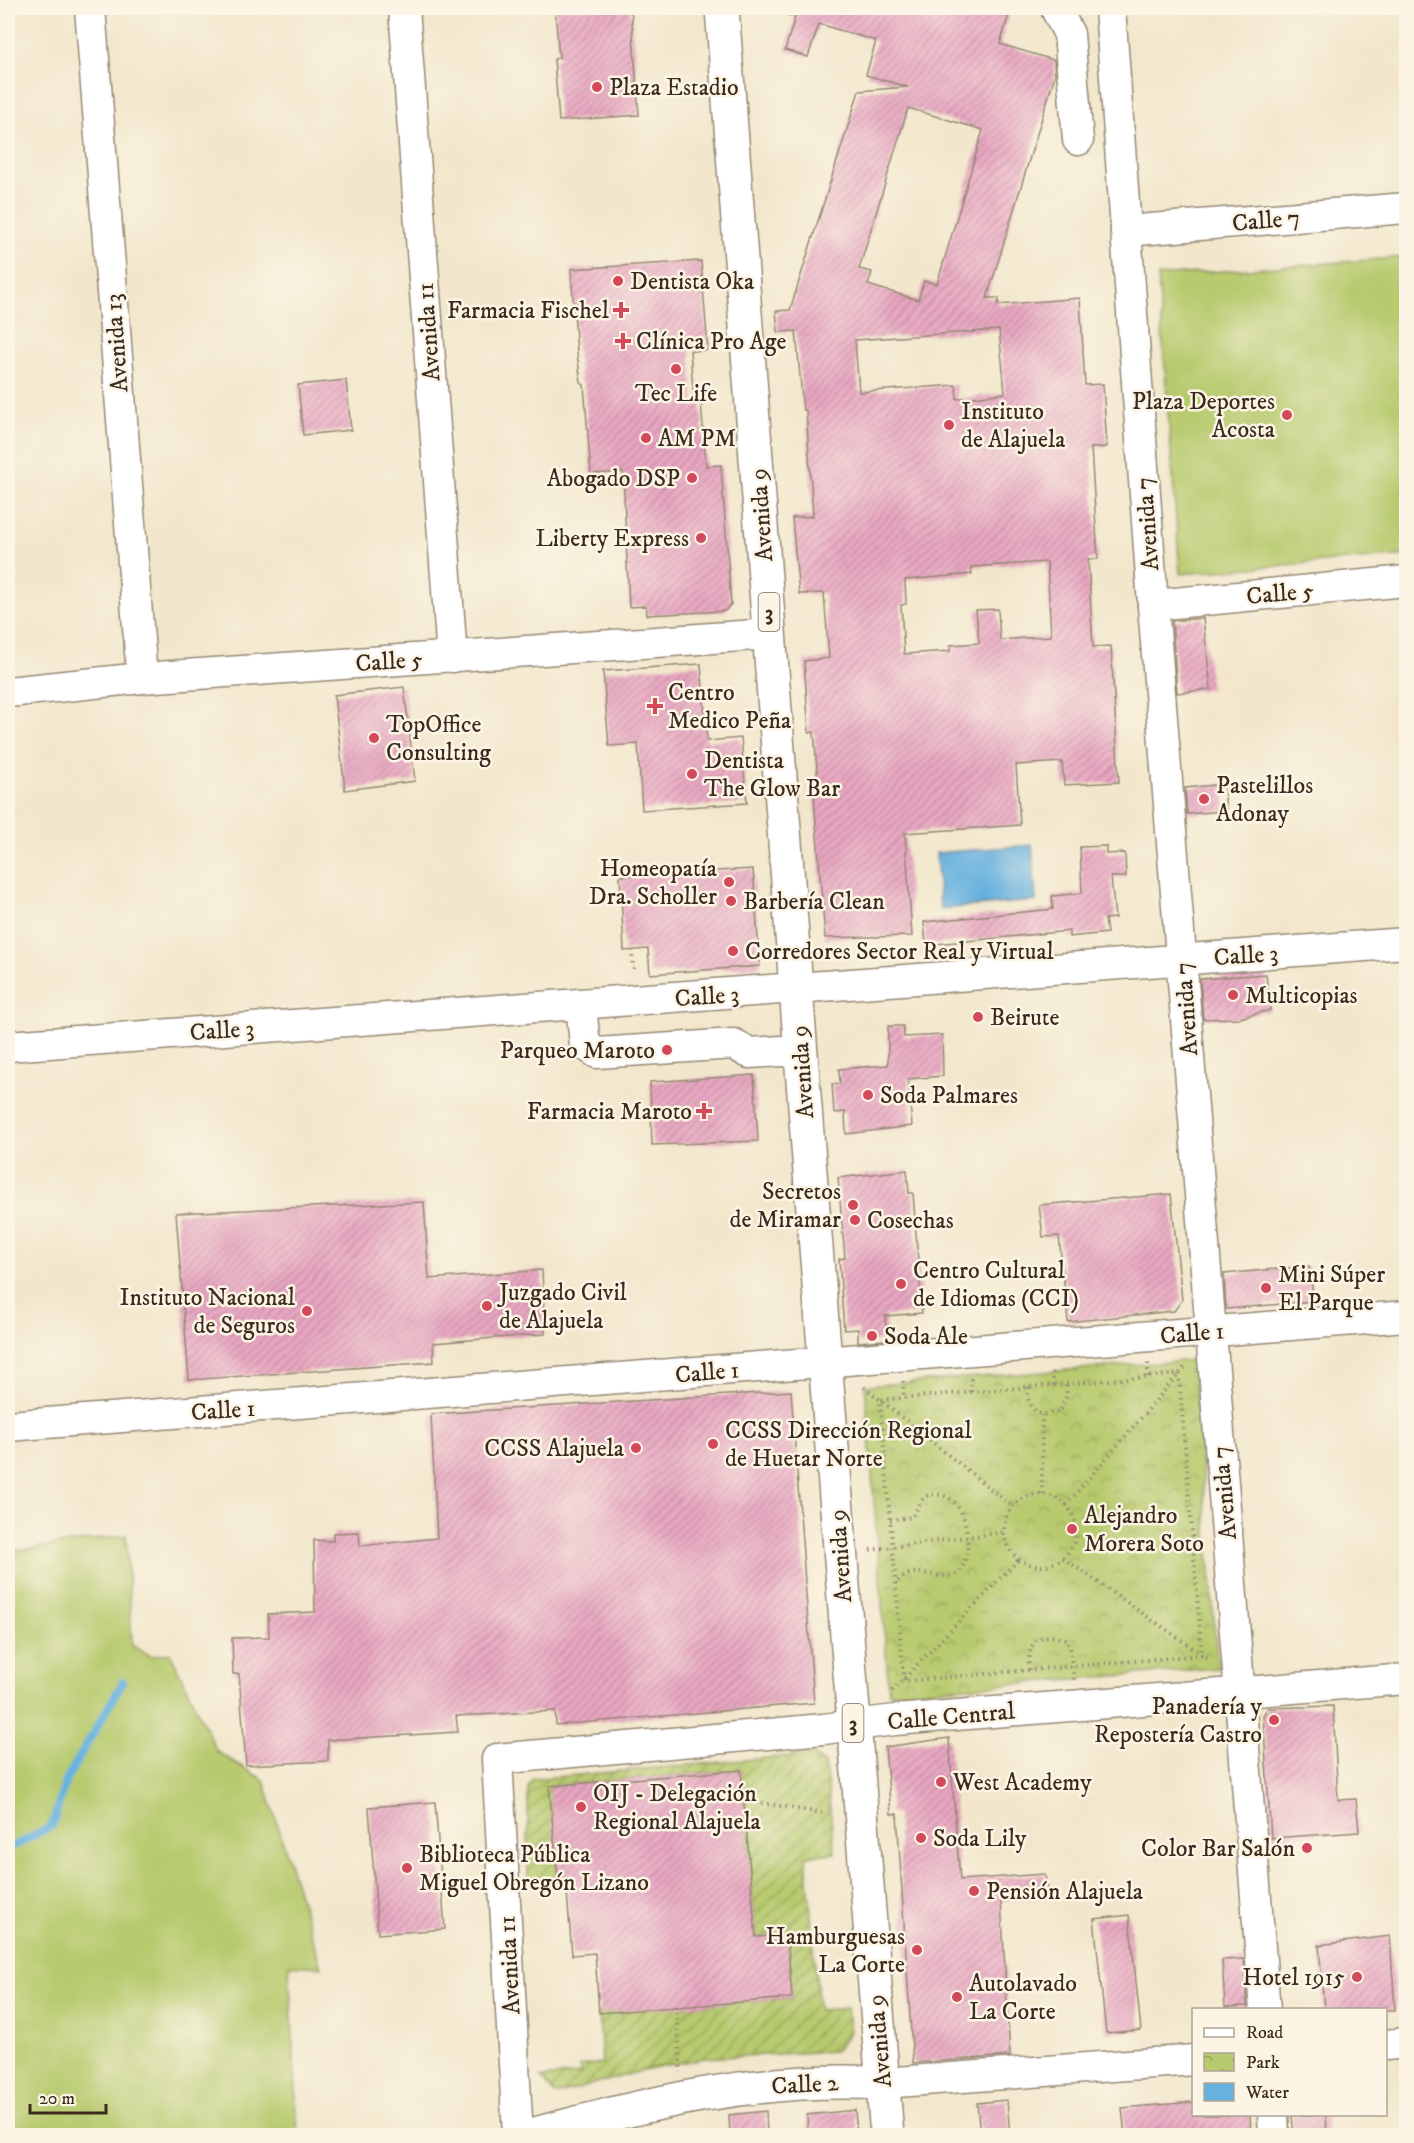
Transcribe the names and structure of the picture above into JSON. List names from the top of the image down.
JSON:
{
  "streets": {
    "main road": ["Avenida 9", "3", "Calle 2"],
    "street": [
      "Calle 7",
      "Avenida 11",
      "Avenida 13",
      "Avenida 7",
      "Calle 5",
      "Calle 3",
      "Calle 1",
      "Calle Central"
    ]
  },
  "crossings": [
    ["Calle 7", "Avenida 7"],
    ["Avenida 11", "Calle 5"],
    ["Avenida 11", "Calle Central"],
    ["Avenida 13", "Calle 5"],
    ["Avenida 9", "Calle 5"],
    ["Avenida 9", "Calle 3"],
    ["Avenida 9", "Calle 1"],
    ["Avenida 9", "Calle Central"],
    ["Avenida 9", "Calle 2"],
    ["Avenida 7", "Calle 5"],
    ["Avenida 7", "Calle 3"],
    ["Avenida 7", "Calle 1"],
    ["Avenida 7", "Calle Central"]
  ],
  "places": {
    "other": [
      "Plaza Estadio",
      "Dentista Oka",
      "Tec Life",
      "Plaza Deportes Acosta",
      "Instituto de Alajuela",
      "AM PM",
      "Abogado DSP",
      "Liberty Express",
      "TopOffice Consulting",
      "Dentista The Glow Bar",
      "Pastelillos Adonay",
      "Homeopatía Dra. Scholler",
      "Barbería Clean",
      "Corredores Sector Real y Virtual",
      "Multicopias",
      "Beirute",
      "Parqueo Maroto",
      "Soda Palmares",
      "Secretos de Miramar",
      "Cosechas",
      "Centro Cultural de Idiomas (CCI)",
      "Mini Súper El Parque",
      "Juzgado Civil de Alajuela",
      "Instituto Nacional de Seguros",
      "Soda Ale",
      "CCSS Dirección Regional de Huetar Norte",
      "CCSS Alajuela",
      "Alejandro Morera Soto",
      "Panadería y Repostería Castro",
      "West Academy",
      "OIJ - Delegación Regional Alajuela",
      "Soda Lily",
      "Color Bar Salón",
      "Biblioteca Pública Miguel Obregón Lizano",
      "Pensión Alajuela",
      "Hamburguesas La Corte",
      "Hotel 1915",
      "Autolavado La Corte"
    ],
    "health": [
      "Farmacia Fischel",
      "Clínica Pro Age",
      "Centro Medico Peña",
      "Farmacia Maroto"
    ]
  },
  "legend": ["Road", "Park", "Water"],
  "scale_bar": "20 m"
}
